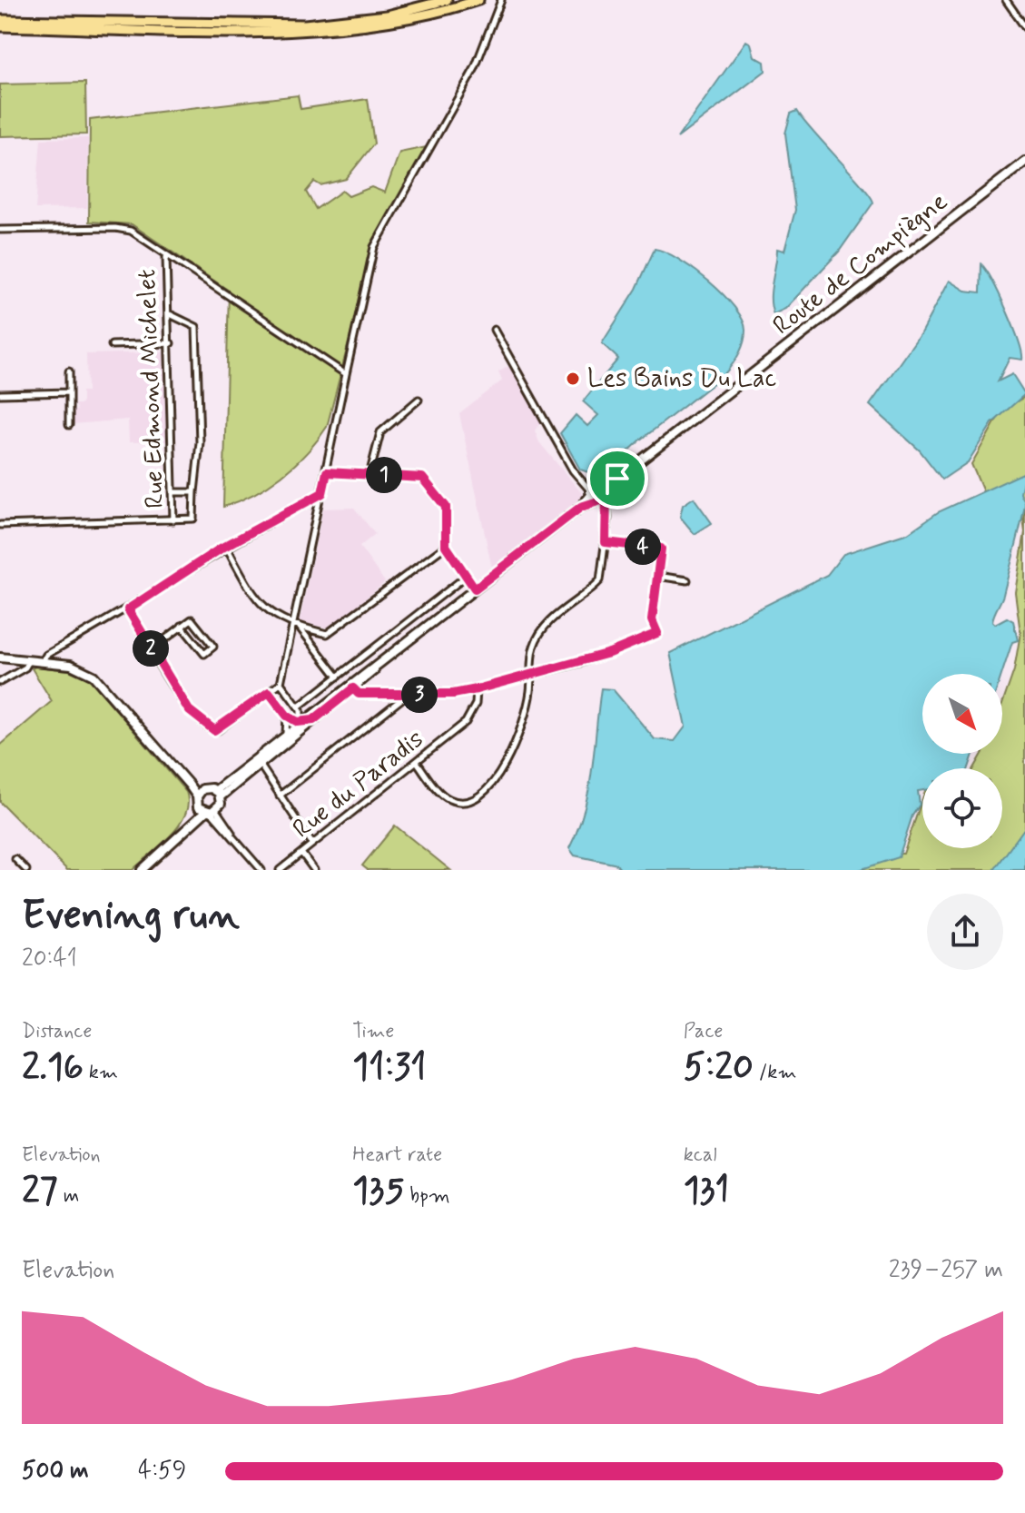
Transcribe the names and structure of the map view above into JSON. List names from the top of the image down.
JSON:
{
  "streets": {
    "main road": ["Route de Compiègne"],
    "street": ["Rue Edmond Michelet", "Rue du Paradis"]
  },
  "places": ["Les Bains Du Lac"],
  "north": "bottom right",
  "page": {
    "pins": [
      "1",
      "4",
      "2",
      "3"
    ],
    "heading": ["Evening run", "20:41"],
    "stats": [
      ["Distance", "2.16 km"],
      ["Time", "11:31"],
      ["Pace", "5:20 /km"],
      ["Elevation", "27 m"],
      ["Heart rate", "135 bpm"],
      ["kcal", "131"]
    ],
    "chart": ["Elevation", "239–257 m"],
    "list": [
      {
        "name": "500 m",
        "note": "4:59"
      }
    ]
  }
}
